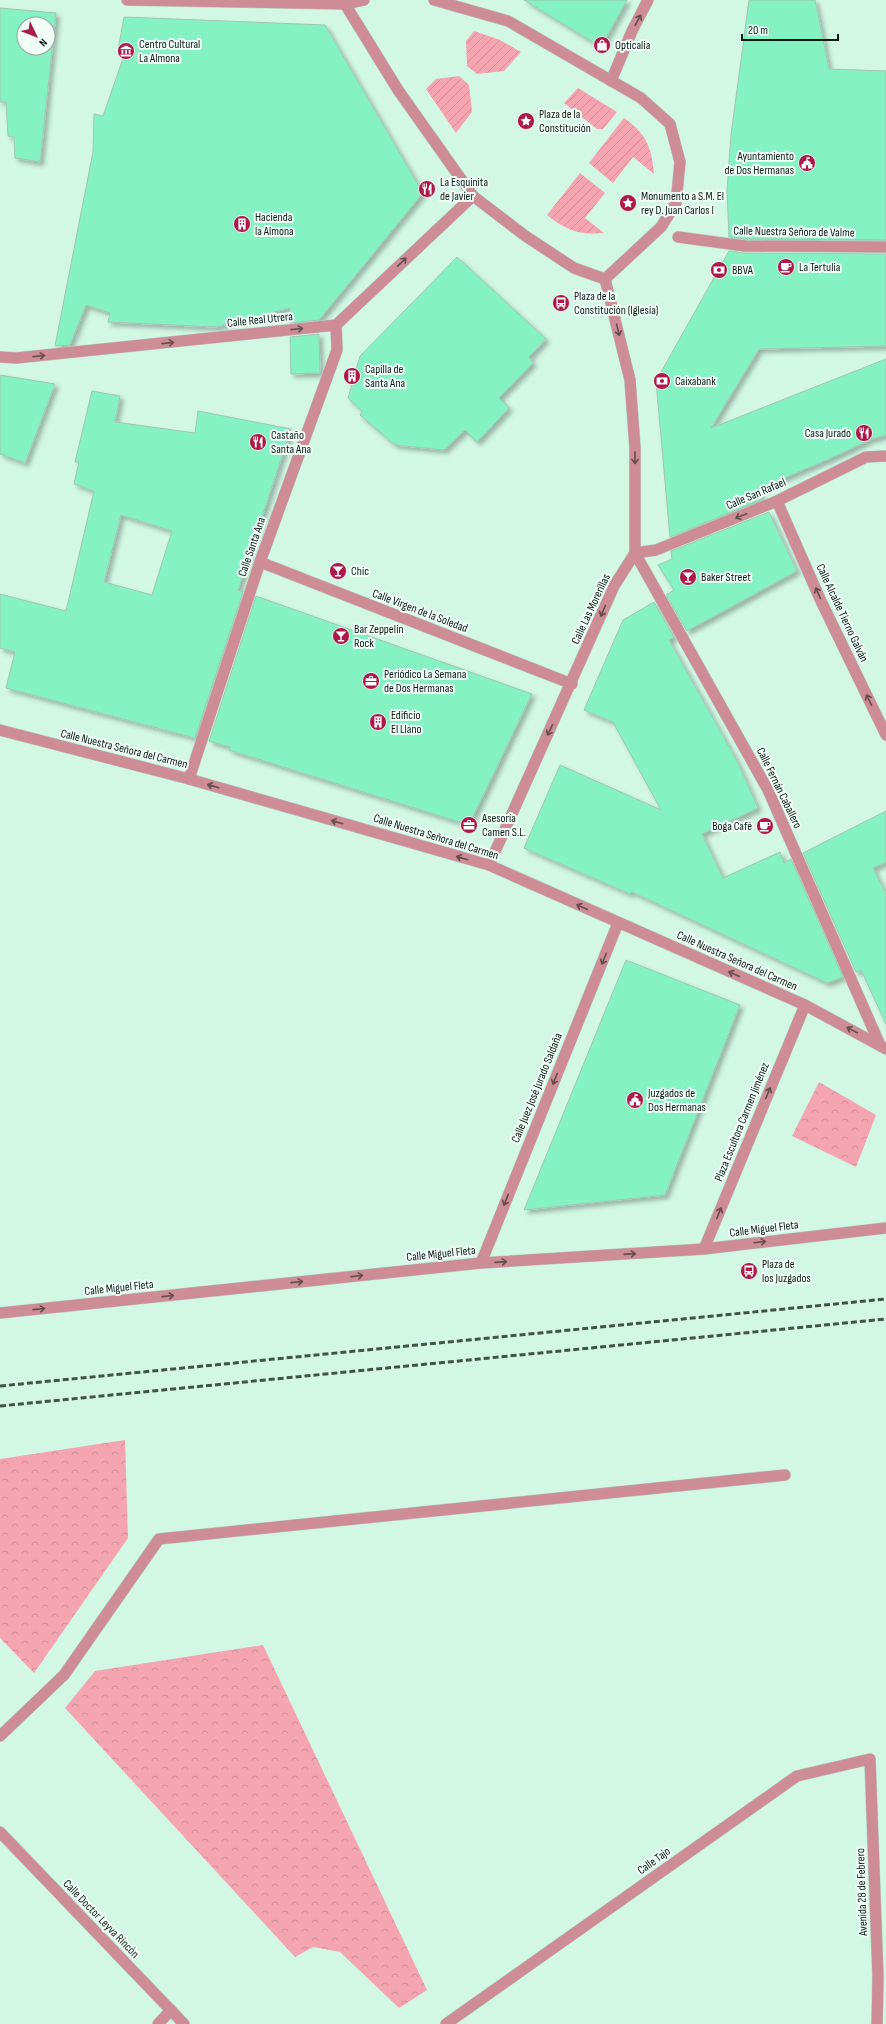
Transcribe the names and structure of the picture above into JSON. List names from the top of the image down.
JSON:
{
  "streets": {
    "street": [
      "Calle Nuestra Señora de Valme",
      "Calle Real Utrera",
      "Calle San Rafael",
      "Calle Santa Ana",
      "Calle Las Morerillas",
      "Calle Virgen de la Soledad",
      "Calle Alcalde Tierno Galván",
      "Calle Nuestra Señora del Carmen",
      "Calle Fernán Caballero",
      "Calle Juez José Jurado Saldaña",
      "Plaza Escultora Carmen Jiménez",
      "Calle Miguel Fleta",
      "Calle Tajo",
      "Avenida 28 de Febrero",
      "Calle Doctor Leyva Rincón"
    ]
  },
  "crossings": [
    ["Calle Real Utrera", "Calle Santa Ana"],
    ["Calle San Rafael", "Calle Las Morerillas"],
    ["Calle San Rafael", "Calle Alcalde Tierno Galván"],
    ["Calle San Rafael", "Calle Fernán Caballero"],
    ["Calle Santa Ana", "Calle Virgen de la Soledad"],
    ["Calle Santa Ana", "Calle Nuestra Señora del Carmen"],
    ["Calle Las Morerillas", "Calle Virgen de la Soledad"],
    ["Calle Las Morerillas", "Calle Nuestra Señora del Carmen"],
    ["Calle Las Morerillas", "Calle Fernán Caballero"],
    ["Calle Nuestra Señora del Carmen", "Calle Fernán Caballero"],
    ["Calle Nuestra Señora del Carmen", "Calle Juez José Jurado Saldaña"],
    ["Calle Nuestra Señora del Carmen", "Plaza Escultora Carmen Jiménez"],
    ["Calle Juez José Jurado Saldaña", "Calle Miguel Fleta"],
    ["Plaza Escultora Carmen Jiménez", "Calle Miguel Fleta"],
    ["Calle Tajo", "Avenida 28 de Febrero"]
  ],
  "one_way": [
    "Calle Real Utrera",
    "Calle San Rafael",
    "Calle Las Morerillas",
    "Calle Alcalde Tierno Galván",
    "Calle Nuestra Señora del Carmen",
    "Calle Juez José Jurado Saldaña",
    "Plaza Escultora Carmen Jiménez",
    "Calle Miguel Fleta"
  ],
  "places": {
    "shop": ["Opticalia"],
    "museum": ["Centro Cultural La Almona"],
    "place": ["Plaza de la Constitución", "Monumento a S.M. El rey D. Juan Carlos I"],
    "public building": ["Ayuntamiento de Dos Hermanas", "Juzgados de Dos Hermanas"],
    "restaurant": ["La Esquinita de Javier", "Casa Jurado", "Castaño Santa Ana"],
    "building": ["Hacienda la Almona", "Capilla de Santa Ana", "Edificio El Llano"],
    "cafe": ["La Tertulia", "Boga Café"],
    "bank": ["BBVA", "Caixabank"],
    "bus stop": ["Plaza de la Constitución (Iglesia)", "Plaza de los Juzgados"],
    "bar": ["Chic", "Baker Street", "Bar Zeppelin Rock"],
    "office": ["Periódico La Semana de Dos Hermanas", "Asesoría Camen S.L."]
  },
  "scale_bar": "20 m",
  "north": "bottom right"
}
